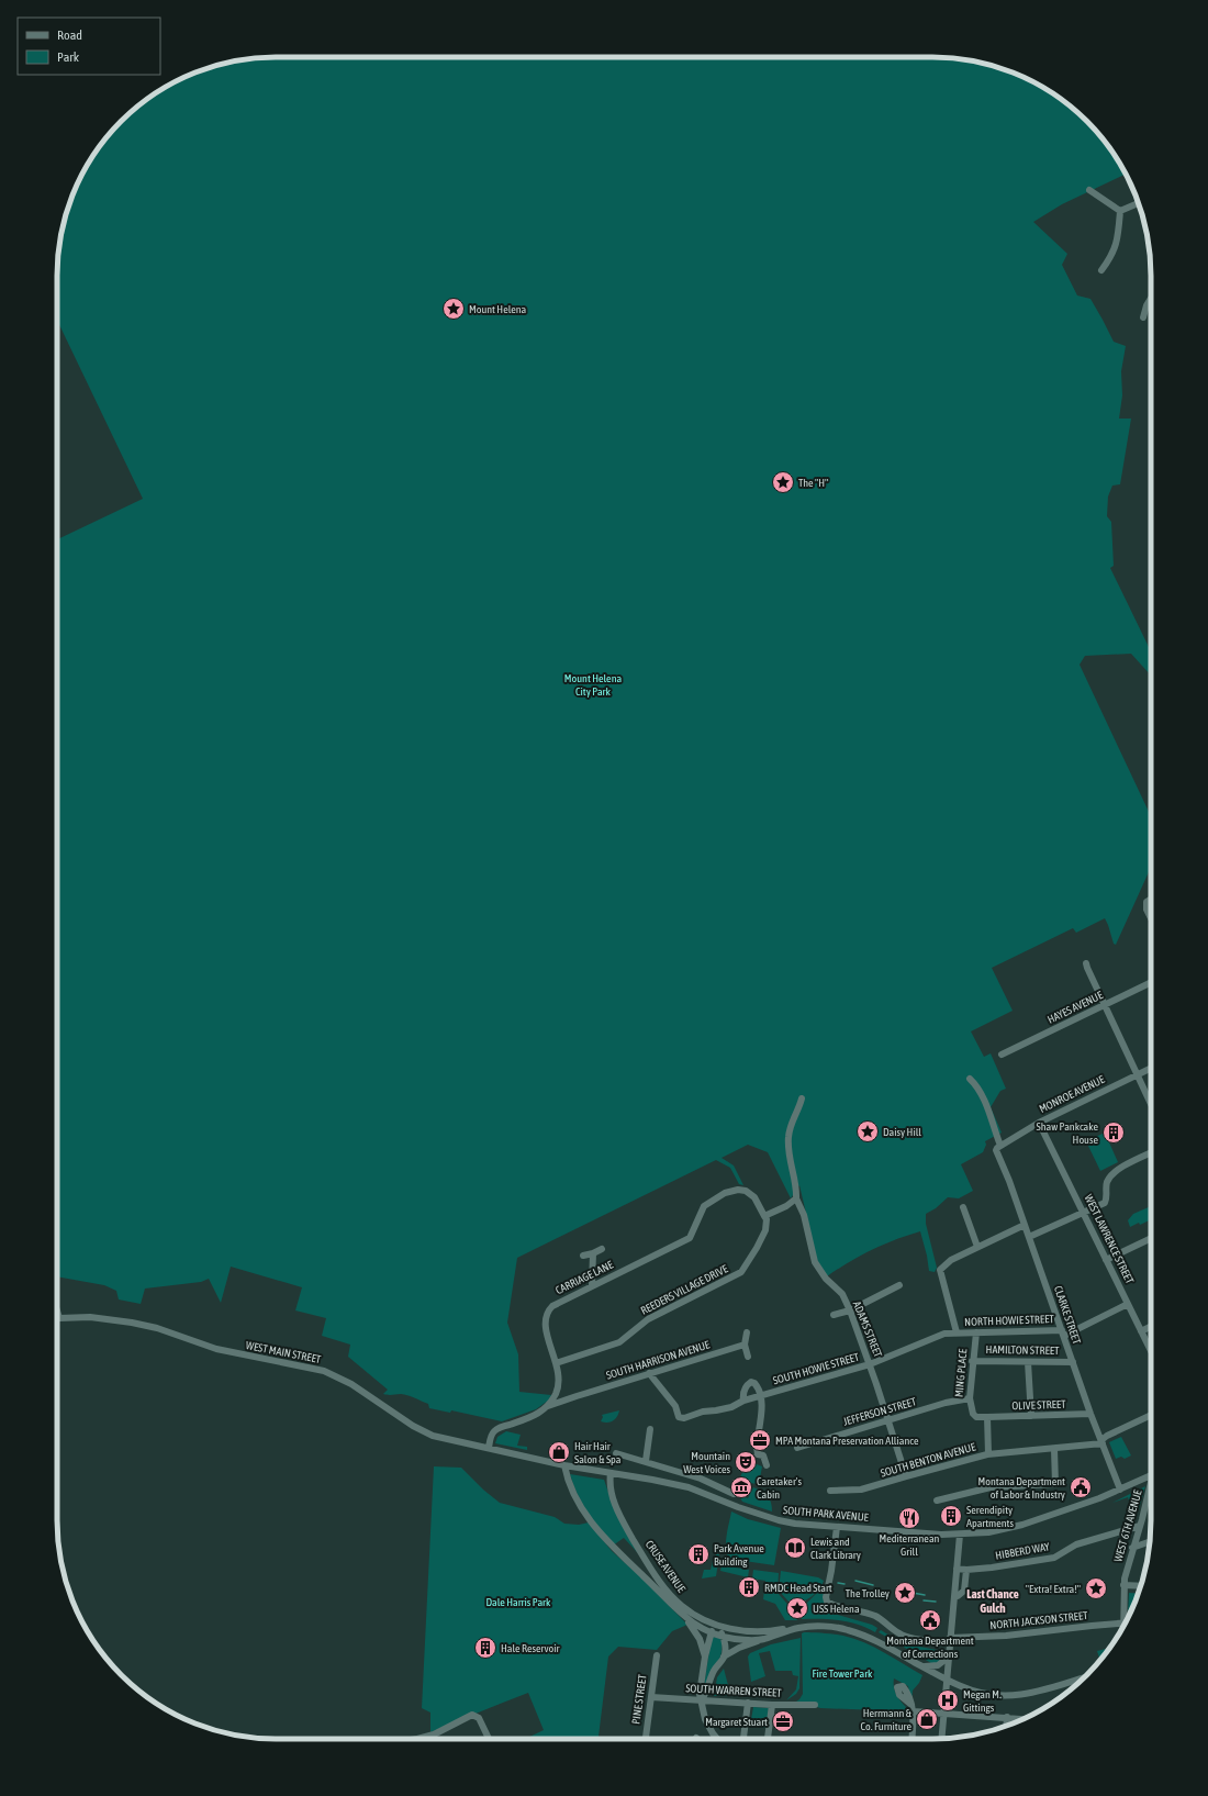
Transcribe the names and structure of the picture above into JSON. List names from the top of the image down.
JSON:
{
  "streets": {
    "street": [
      "HAYES AVENUE",
      "MONROE AVENUE",
      "WEST LAWRENCE STREET",
      "CARRIAGE LANE",
      "REEDERS VILLAGE DRIVE",
      "CLARKE STREET",
      "NORTH HOWIE STREET",
      "ADAMS STREET",
      "HAMILTON STREET",
      "WEST MAIN STREET",
      "SOUTH HARRISON AVENUE",
      "SOUTH HOWIE STREET",
      "MING PLACE",
      "OLIVE STREET",
      "JEFFERSON STREET",
      "SOUTH BENTON AVENUE",
      "SOUTH PARK AVENUE",
      "WEST 6TH AVENUE",
      "HIBBERD WAY",
      "CRUSE AVENUE",
      "NORTH JACKSON STREET",
      "SOUTH WARREN STREET",
      "PINE STREET"
    ]
  },
  "crossings": [
    ["MONROE AVENUE", "WEST LAWRENCE STREET"],
    ["MONROE AVENUE", "CLARKE STREET"],
    ["WEST LAWRENCE STREET", "NORTH HOWIE STREET"],
    ["CARRIAGE LANE", "REEDERS VILLAGE DRIVE"],
    ["CLARKE STREET", "NORTH HOWIE STREET"],
    ["CLARKE STREET", "HAMILTON STREET"],
    ["CLARKE STREET", "OLIVE STREET"],
    ["CLARKE STREET", "SOUTH BENTON AVENUE"],
    ["CLARKE STREET", "SOUTH PARK AVENUE"],
    ["NORTH HOWIE STREET", "SOUTH HOWIE STREET"],
    ["NORTH HOWIE STREET", "MING PLACE"],
    ["ADAMS STREET", "SOUTH HOWIE STREET"],
    ["ADAMS STREET", "JEFFERSON STREET"],
    ["ADAMS STREET", "SOUTH BENTON AVENUE"],
    ["HAMILTON STREET", "MING PLACE"],
    ["WEST MAIN STREET", "SOUTH PARK AVENUE"],
    ["SOUTH HARRISON AVENUE", "SOUTH HOWIE STREET"],
    ["SOUTH HOWIE STREET", "MING PLACE"],
    ["MING PLACE", "OLIVE STREET"],
    ["MING PLACE", "JEFFERSON STREET"],
    ["SOUTH PARK AVENUE", "CRUSE AVENUE"],
    ["SOUTH PARK AVENUE", "NORTH JACKSON STREET"],
    ["WEST 6TH AVENUE", "HIBBERD WAY"],
    ["WEST 6TH AVENUE", "NORTH JACKSON STREET"],
    ["SOUTH WARREN STREET", "PINE STREET"]
  ],
  "districts": ["Last Chance Gulch"],
  "parks": ["Mount Helena City Park", "Dale Harris Park", "Fire Tower Park"],
  "places": {
    "place": [
      "Mount Helena",
      "The \"H\"",
      "Daisy Hill",
      "\"Extra! Extra!\"",
      "The Trolley",
      "USS Helena"
    ],
    "building": [
      "Shaw Pankcake House",
      "Serendipity Apartments",
      "Park Avenue Building",
      "RMDC Head Start",
      "Hale Reservoir"
    ],
    "office": ["MPA Montana Preservation Alliance", "Margaret Stuart"],
    "shop": ["Hair Hair Salon & Spa", "Herrmann & Co. Furniture"],
    "theatre": ["Mountain West Voices"],
    "museum": ["Caretaker's Cabin"],
    "public building": ["Montana Department of Labor & Industry", "Montana Department of Corrections"],
    "restaurant": ["Mediterranean Grill"],
    "library": ["Lewis and Clark Library"],
    "hospital": ["Megan M. Gittings"]
  },
  "legend": ["Road", "Park"]
}
